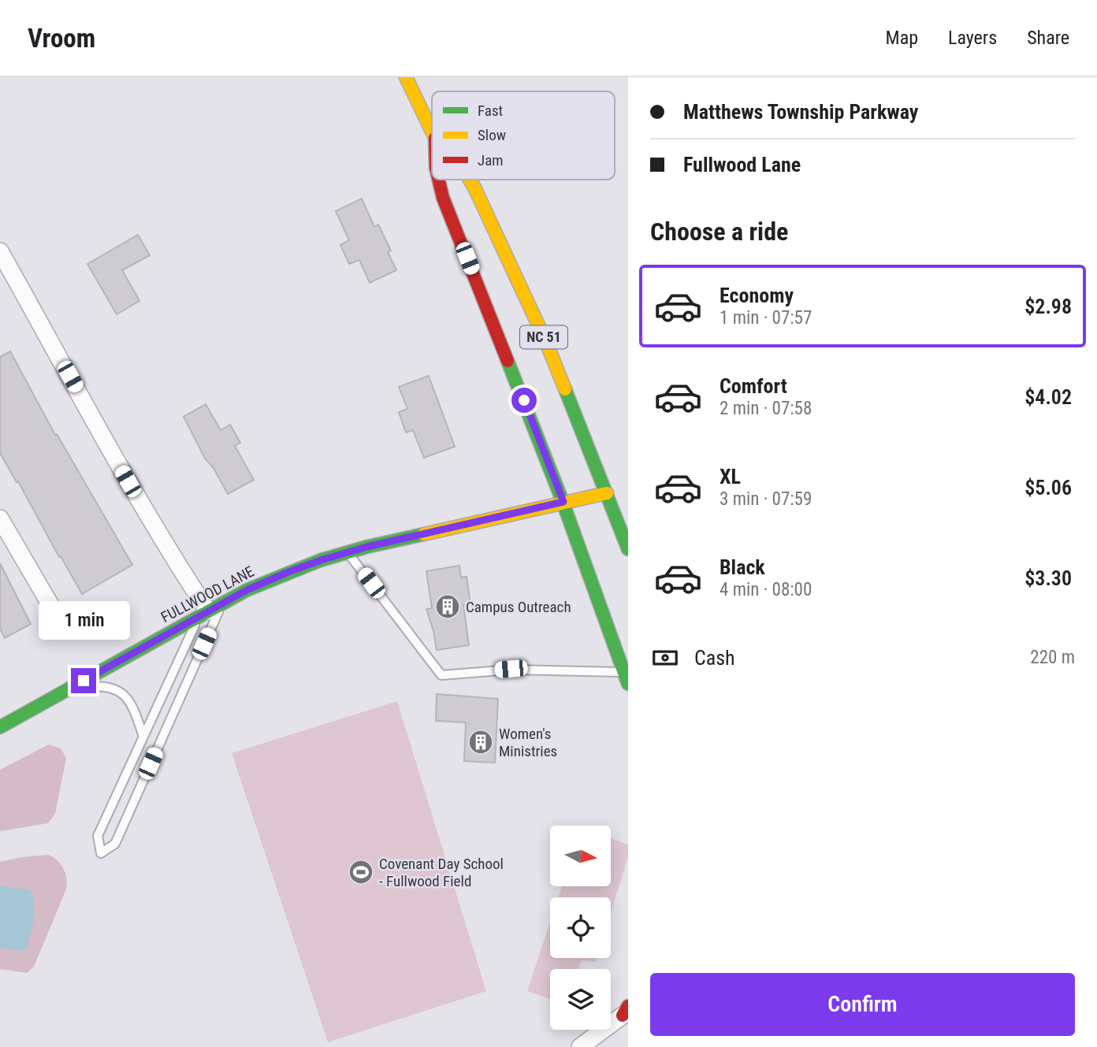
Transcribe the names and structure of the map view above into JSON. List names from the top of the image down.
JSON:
{
  "streets": {
    "main road": ["NC 51", "FULLWOOD LANE"]
  },
  "crossings": [
    ["NC 51", "FULLWOOD LANE"]
  ],
  "places": {
    "building": ["Campus Outreach", "Women's Ministries"],
    "sports": ["Covenant Day School - Fullwood Field"]
  },
  "legend": ["Fast", "Slow", "Jam"],
  "north": "right",
  "page": {
    "header": "Vroom",
    "nav": ["Map", "Layers", "Share"],
    "banner": ["Matthews Township Parkway", "Fullwood Lane"],
    "heading": "Choose a ride",
    "list": [
      {
        "name": "Economy",
        "note": "1 min · 07:57",
        "value": "$2.98"
      },
      {
        "name": "Comfort",
        "note": "2 min · 07:58",
        "value": "$4.02"
      },
      {
        "name": "XL",
        "note": "3 min · 07:59",
        "value": "$5.06"
      },
      {
        "name": "Black",
        "note": "4 min · 08:00",
        "value": "$3.30"
      }
    ],
    "bubble": "1 min",
    "pay": ["Cash", "220 m"],
    "buttons": "Confirm"
  }
}
